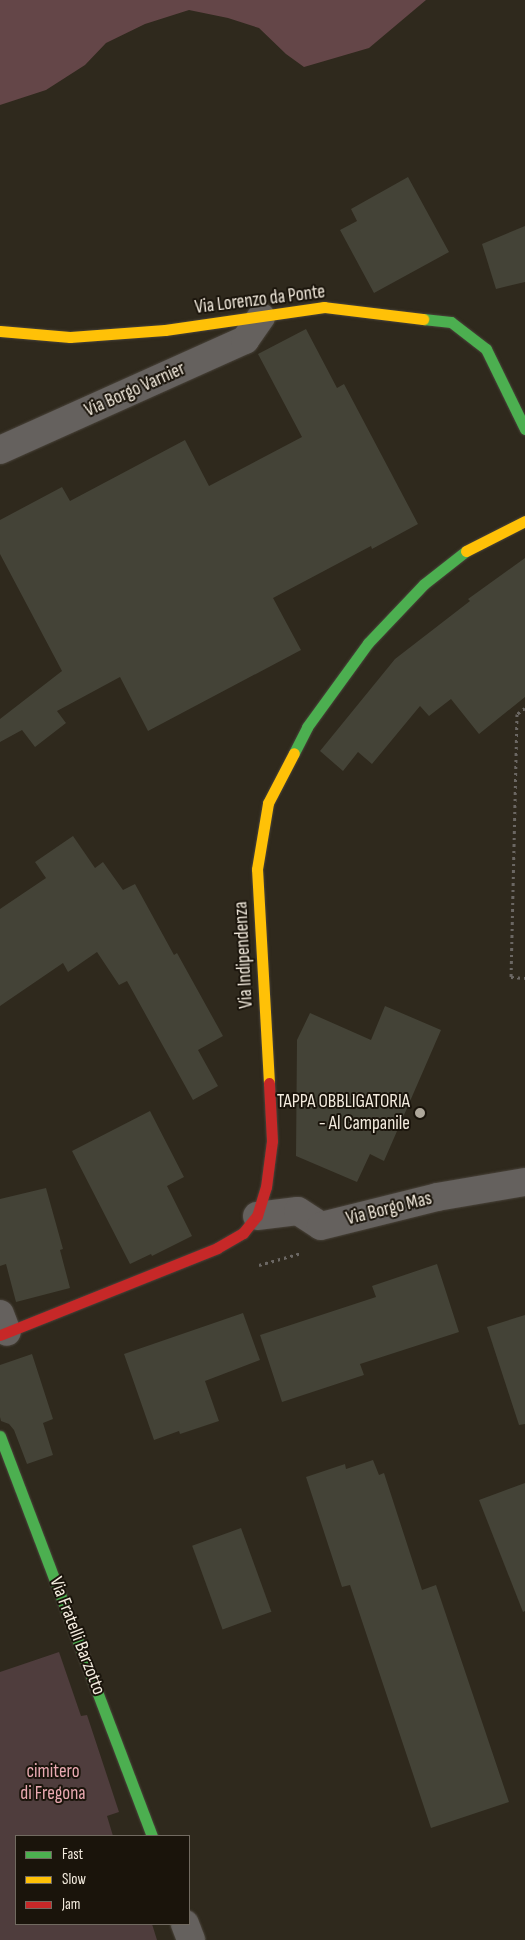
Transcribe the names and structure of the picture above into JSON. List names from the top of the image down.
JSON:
{
  "streets": {
    "main road": ["Via Lorenzo da Ponte", "Via Indipendenza", "Via Fratelli Barzotto"],
    "street": ["Via Borgo Varnier", "Via Borgo Mas"]
  },
  "crossings": [
    ["Via Lorenzo da Ponte", "Via Borgo Varnier"],
    ["Via Indipendenza", "Via Borgo Mas"]
  ],
  "parks": ["cimitero di Fregona"],
  "places": ["TAPPA OBBLIGATORIA - Al Campanile"],
  "legend": ["Fast", "Slow", "Jam"]
}
